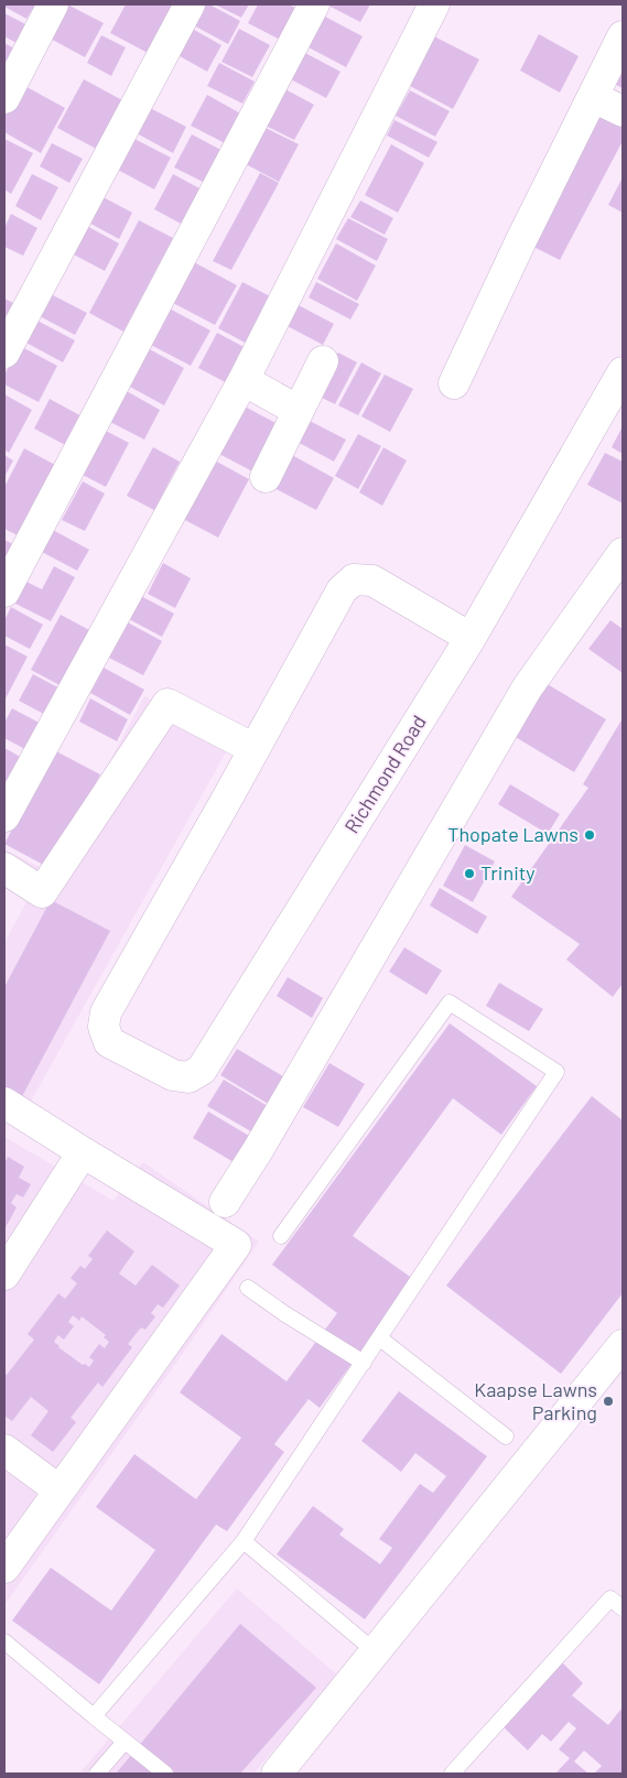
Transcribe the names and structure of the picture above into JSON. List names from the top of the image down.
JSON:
{
  "streets": {
    "street": ["Richmond Road"]
  },
  "places": ["Thopate Lawns", "Trinity", "Kaapse Lawns Parking"]
}
